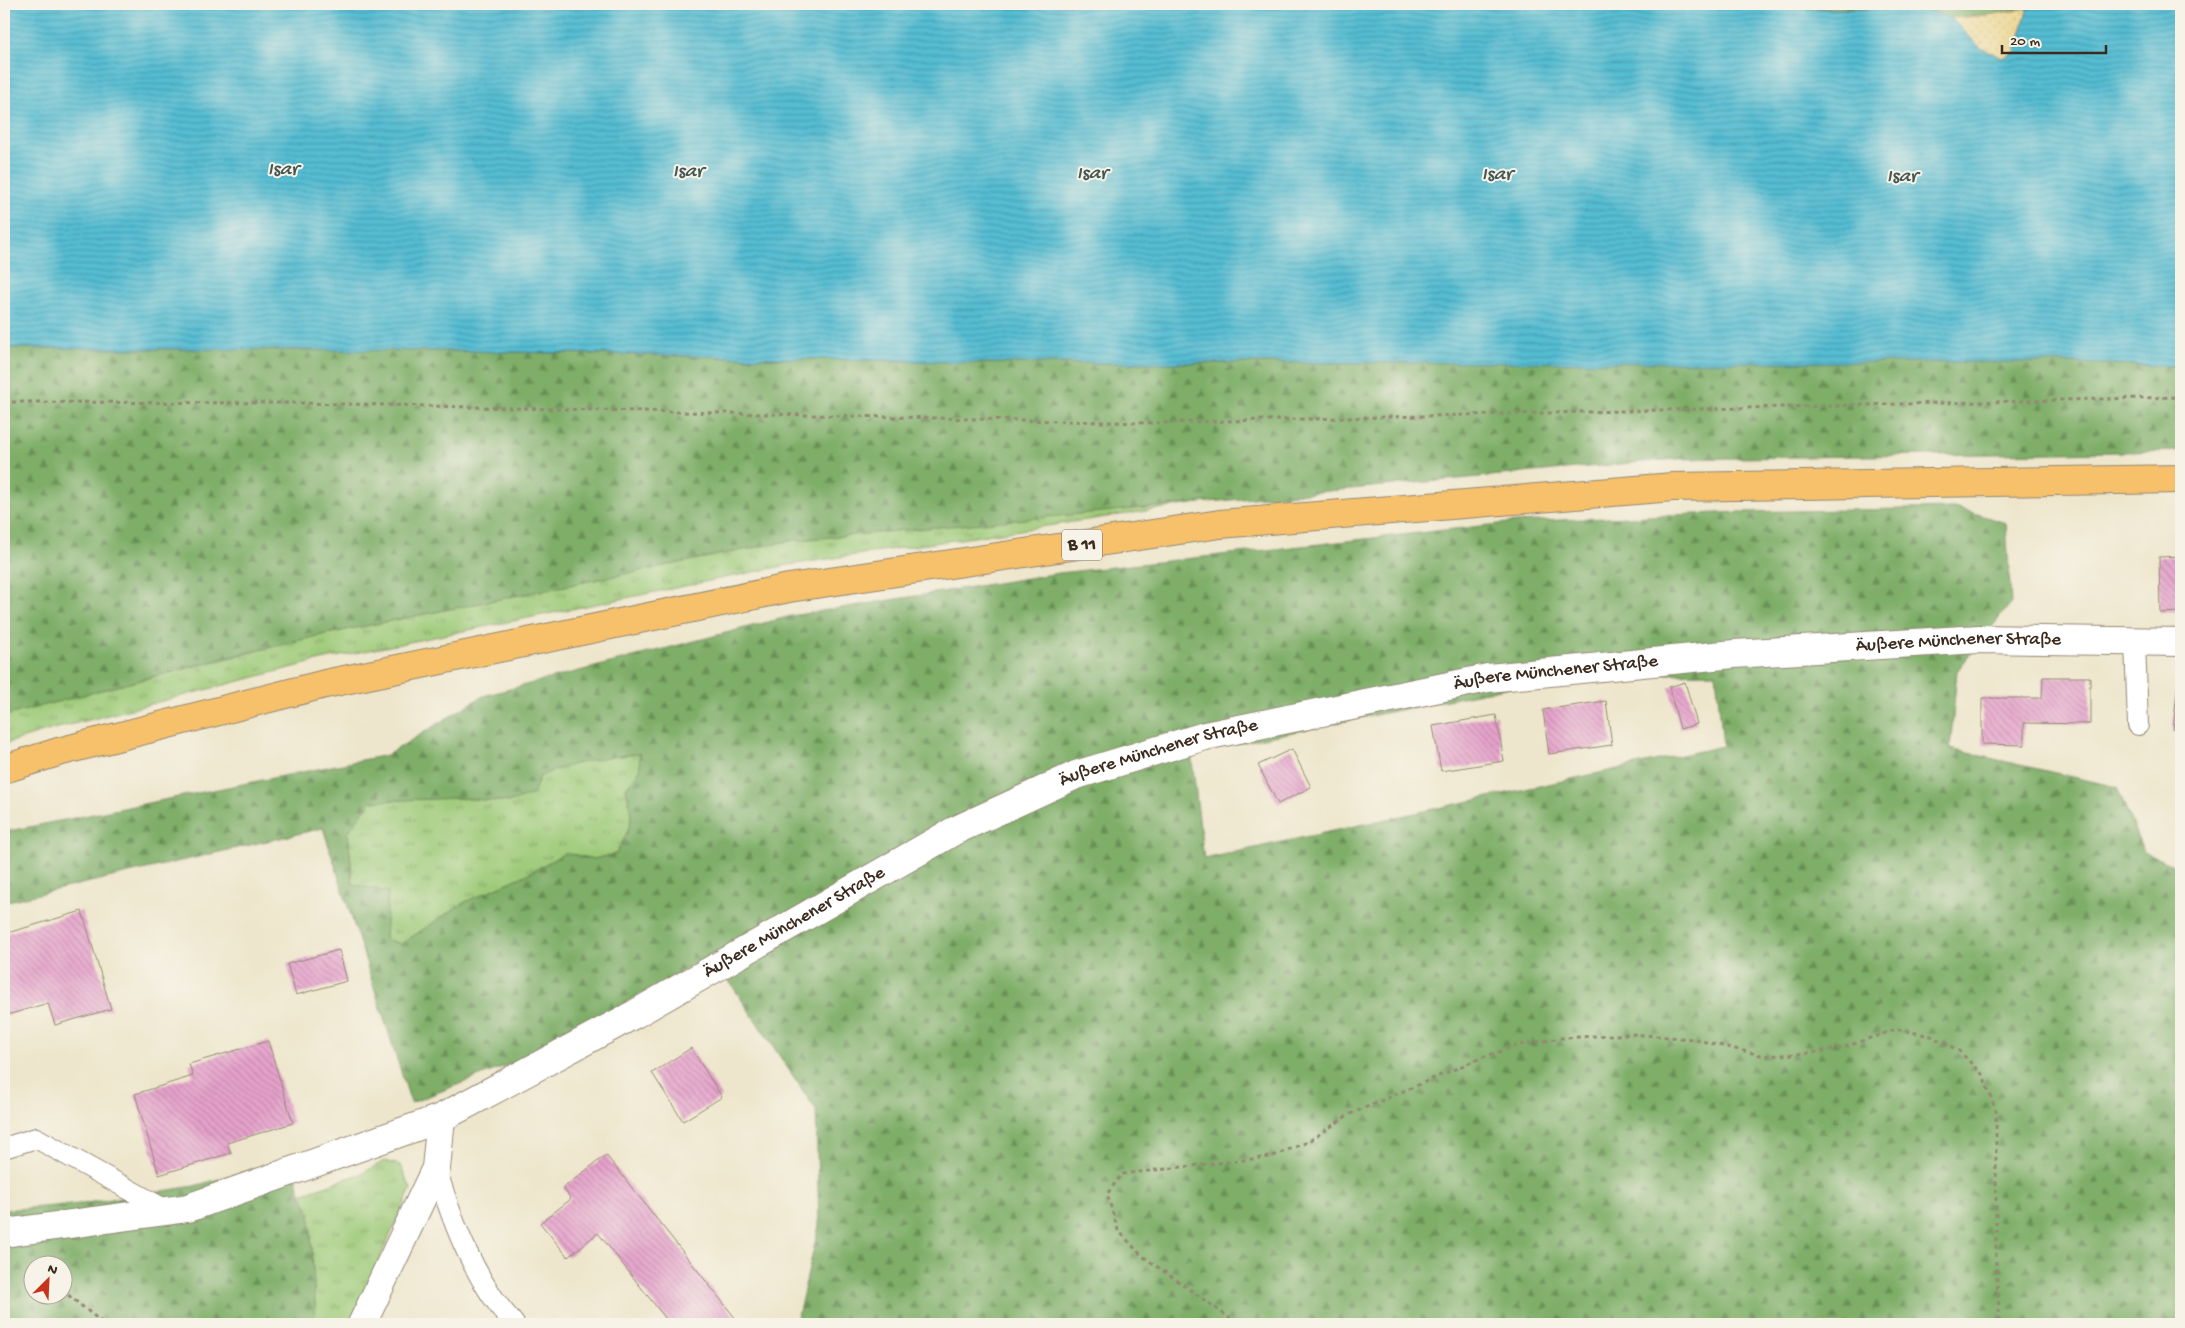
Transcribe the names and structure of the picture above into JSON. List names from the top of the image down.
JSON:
{
  "streets": {
    "main road": ["B 11"],
    "street": ["Äußere Münchener Straße"]
  },
  "water": ["Isar"],
  "scale_bar": "20 m",
  "north": "top right"
}
